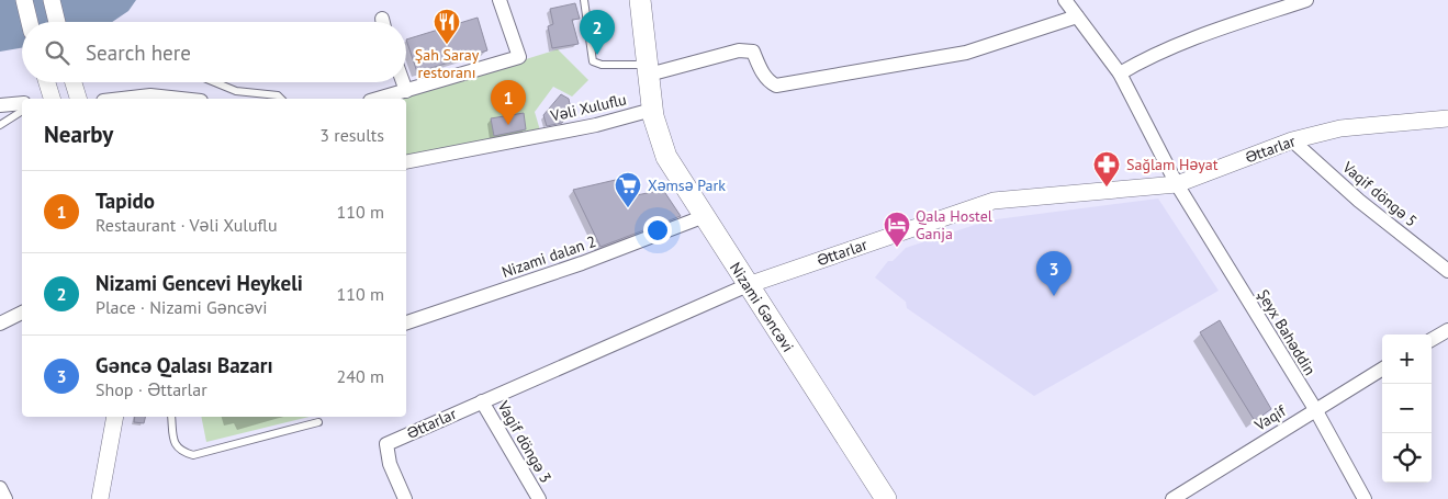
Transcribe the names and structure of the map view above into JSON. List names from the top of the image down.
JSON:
{
  "streets": {
    "main road": ["Nizami Gəncəvi"],
    "street": [
      "Vəli Xuluflu",
      "Əttarlar",
      "Vaqif döngə 5",
      "Nizami dalan 2",
      "Şeyx Bahəddin",
      "Vaqif",
      "Vagif döngə 3"
    ]
  },
  "crossings": [
    ["Vəli Xuluflu", "Nizami Gəncəvi"],
    ["Əttarlar", "Vaqif döngə 5"],
    ["Əttarlar", "Nizami Gəncəvi"],
    ["Əttarlar", "Şeyx Bahəddin"],
    ["Əttarlar", "Vagif döngə 3"],
    ["Nizami dalan 2", "Nizami Gəncəvi"],
    ["Şeyx Bahəddin", "Vaqif"]
  ],
  "places": {
    "restaurant": ["Şah Saray restoranı"],
    "pharmacy": ["Sağlam Həyat"],
    "supermarket": ["Xəmsə Park"],
    "hotel": ["Qala Hostel Ganja"]
  },
  "page": {
    "pins": ["2", "1", "3"],
    "search": "Search here",
    "heading": ["Nearby", "3 results"],
    "list": [
      {
        "mark": "1",
        "name": "Tapido",
        "note": "Restaurant · Vəli Xuluflu",
        "value": "110 m"
      },
      {
        "mark": "2",
        "name": "Nizami Gencevi Heykeli",
        "note": "Place · Nizami Gəncəvi",
        "value": "110 m"
      },
      {
        "mark": "3",
        "name": "Gəncə Qalası Bazarı",
        "note": "Shop · Əttarlar",
        "value": "240 m"
      }
    ],
    "map_buttons": ["+", "−"]
  }
}
